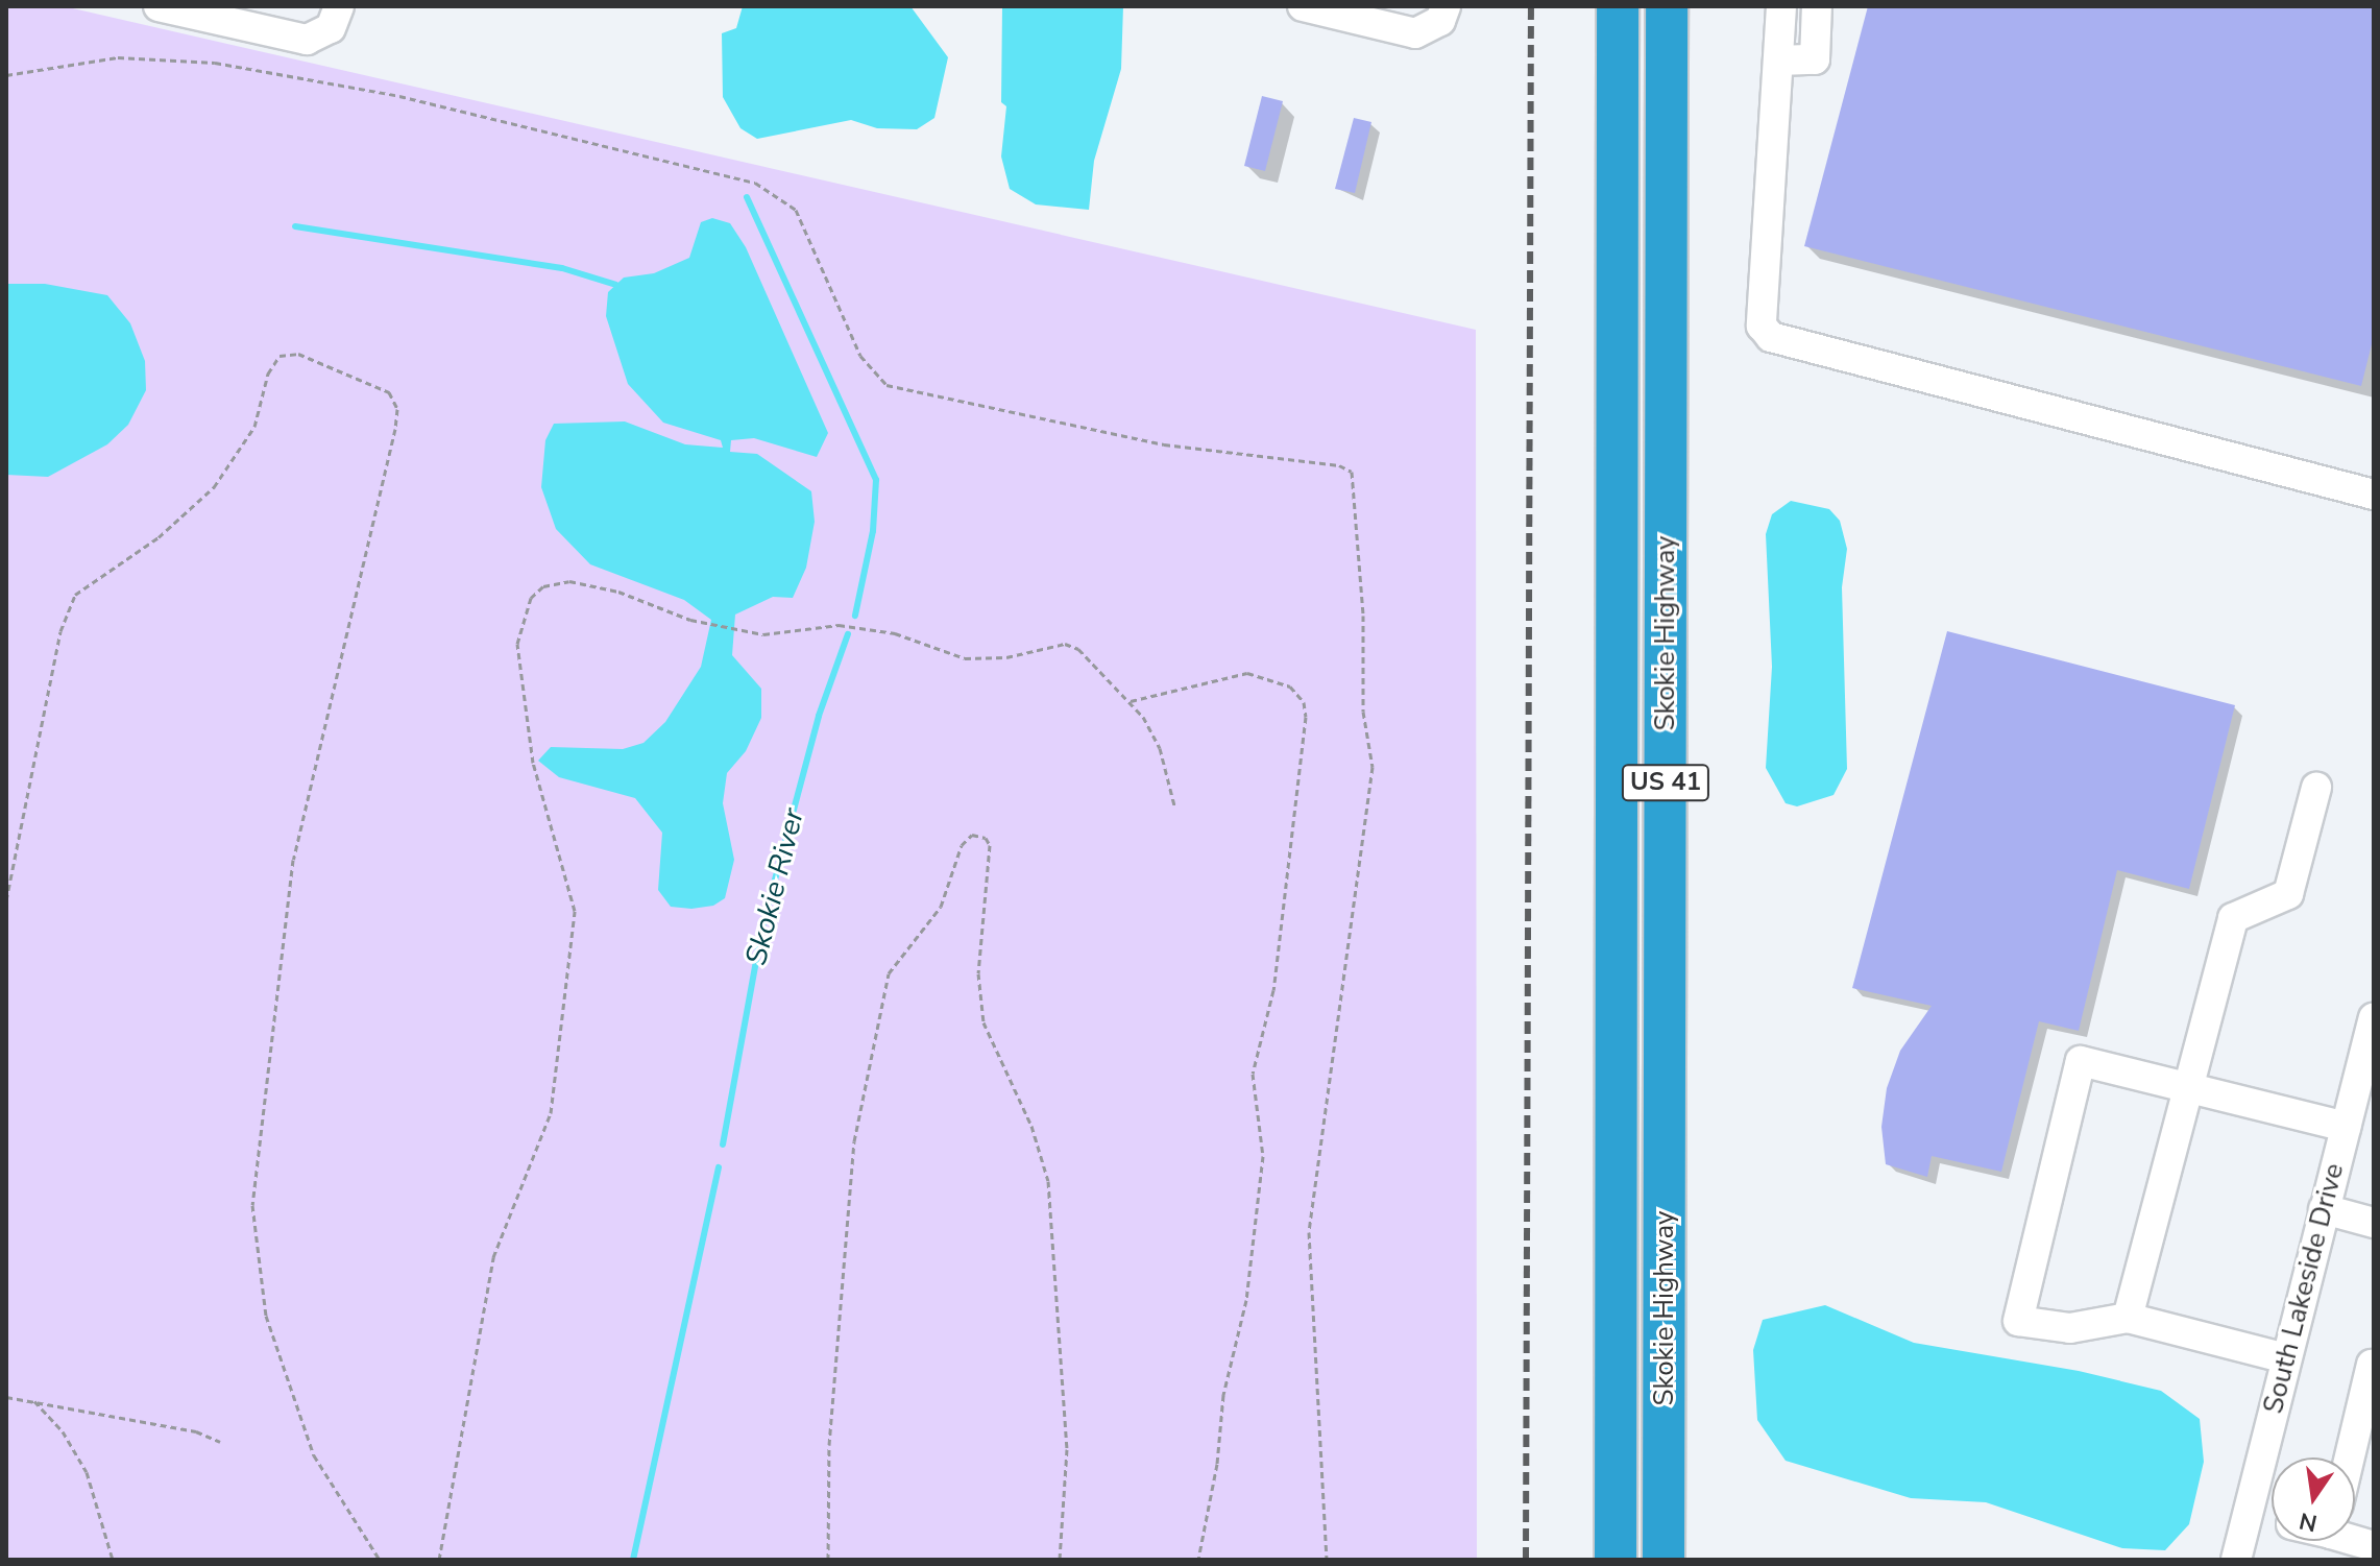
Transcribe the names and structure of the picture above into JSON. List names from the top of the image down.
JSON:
{
  "streets": {
    "highway": ["Skokie Highway", "US 41"],
    "street": ["South Lakeside Drive"]
  },
  "water": ["Skokie River"],
  "north": "bottom"
}
